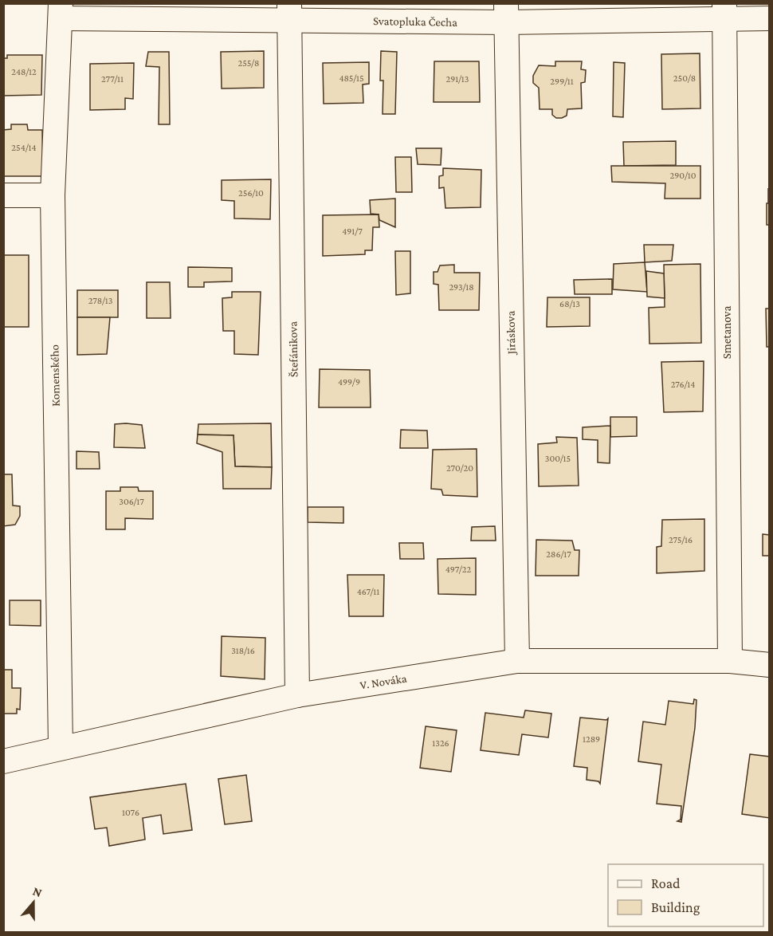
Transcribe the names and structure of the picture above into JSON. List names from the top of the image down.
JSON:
{
  "streets": {
    "street": [
      "Svatopluka Čecha",
      "Jiráskova",
      "Smetanova",
      "Štefánikova",
      "Komenského",
      "V. Nováka"
    ]
  },
  "crossings": [
    ["Svatopluka Čecha", "Jiráskova"],
    ["Svatopluka Čecha", "Smetanova"],
    ["Svatopluka Čecha", "Štefánikova"],
    ["Svatopluka Čecha", "Komenského"],
    ["Jiráskova", "V. Nováka"],
    ["Smetanova", "V. Nováka"],
    ["Štefánikova", "V. Nováka"],
    ["Komenského", "V. Nováka"]
  ],
  "house_numbers": [
    "255/8",
    "248/12",
    "485/15",
    "250/8",
    "277/11",
    "291/13",
    "299/11",
    "254/14",
    "290/10",
    "256/10",
    "491/7",
    "293/18",
    "278/13",
    "68/13",
    "499/9",
    "276/14",
    "300/15",
    "270/20",
    "306/17",
    "275/16",
    "286/17",
    "497/22",
    "467/11",
    "318/16",
    "1289",
    "1326",
    "1076"
  ],
  "legend": ["Road", "Building"],
  "north": "top"
}
